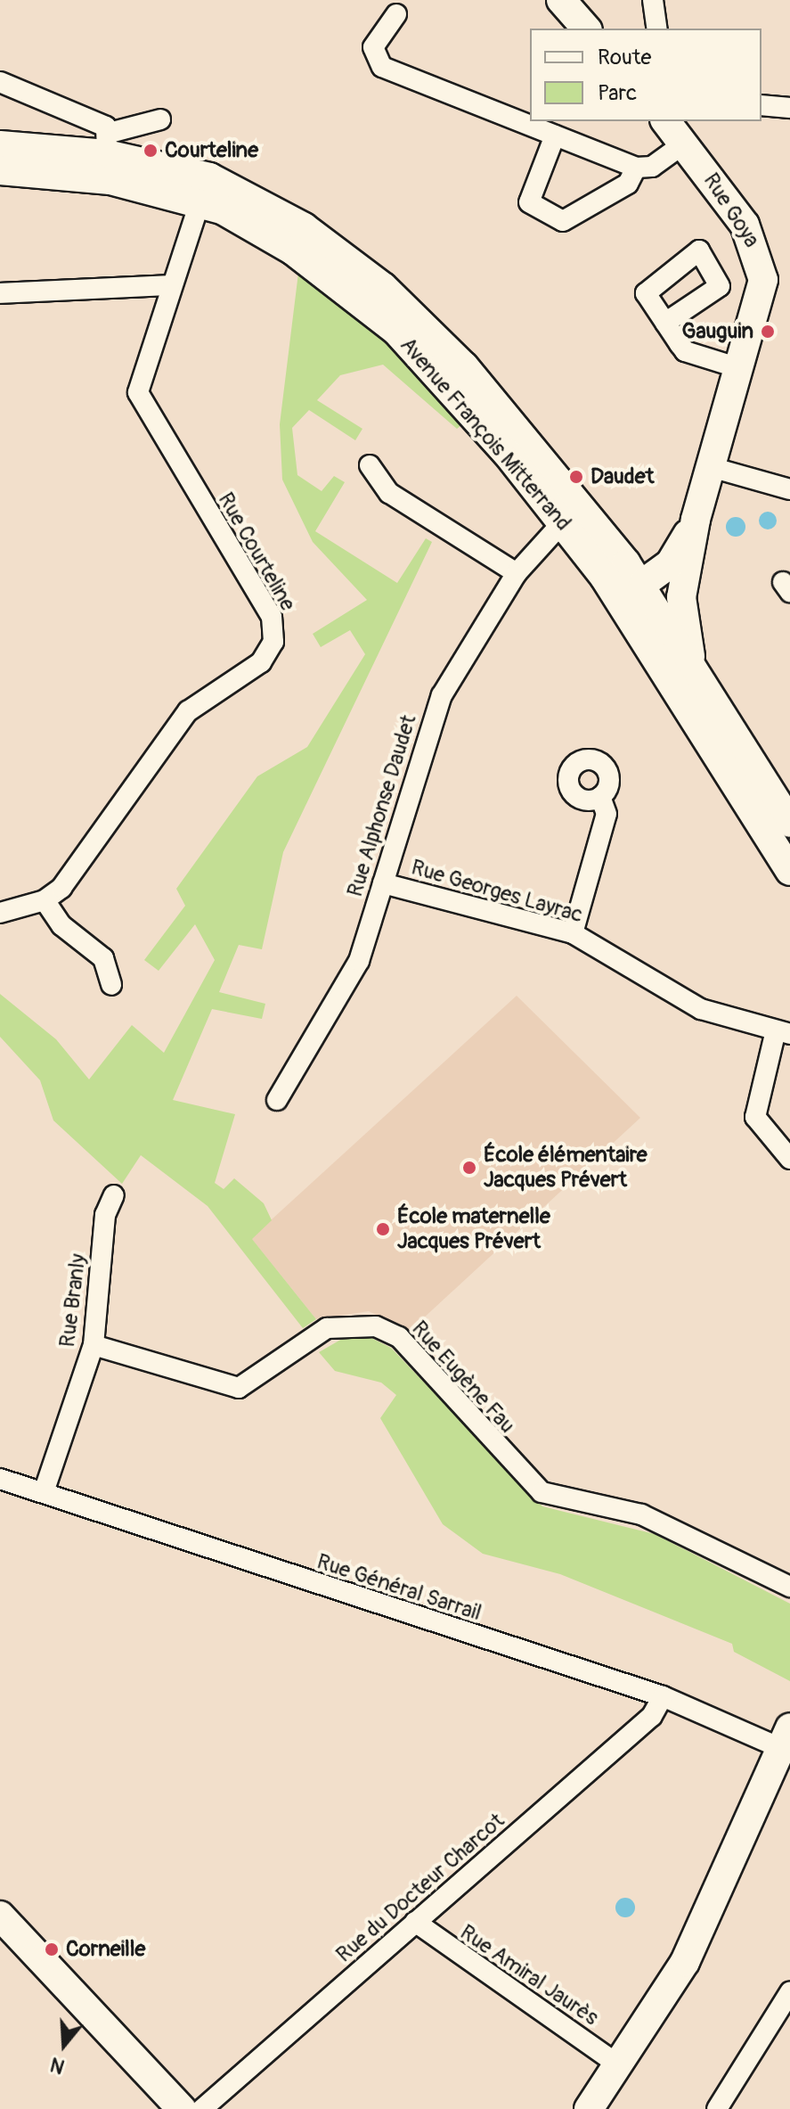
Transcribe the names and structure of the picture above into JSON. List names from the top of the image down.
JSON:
{
  "streets": {
    "street": [
      "Rue Goya",
      "Avenue François Mitterrand",
      "Rue Courteline",
      "Rue Alphonse Daudet",
      "Rue Georges Layrac",
      "Rue Branly",
      "Rue Eugène Fau",
      "Rue Général Sarrail",
      "Rue du Docteur Charcot",
      "Rue Amiral Jaurès"
    ]
  },
  "crossings": [
    ["Rue Goya", "Avenue François Mitterrand"],
    ["Avenue François Mitterrand", "Rue Courteline"],
    ["Avenue François Mitterrand", "Rue Alphonse Daudet"],
    ["Rue Alphonse Daudet", "Rue Georges Layrac"],
    ["Rue Branly", "Rue Eugène Fau"],
    ["Rue Branly", "Rue Général Sarrail"],
    ["Rue Général Sarrail", "Rue du Docteur Charcot"],
    ["Rue du Docteur Charcot", "Rue Amiral Jaurès"]
  ],
  "places": [
    "Courteline",
    "Gauguin",
    "Daudet",
    "École élémentaire Jacques Prévert",
    "École maternelle Jacques Prévert",
    "Corneille"
  ],
  "legend": ["Route", "Parc"],
  "north": "bottom"
}
